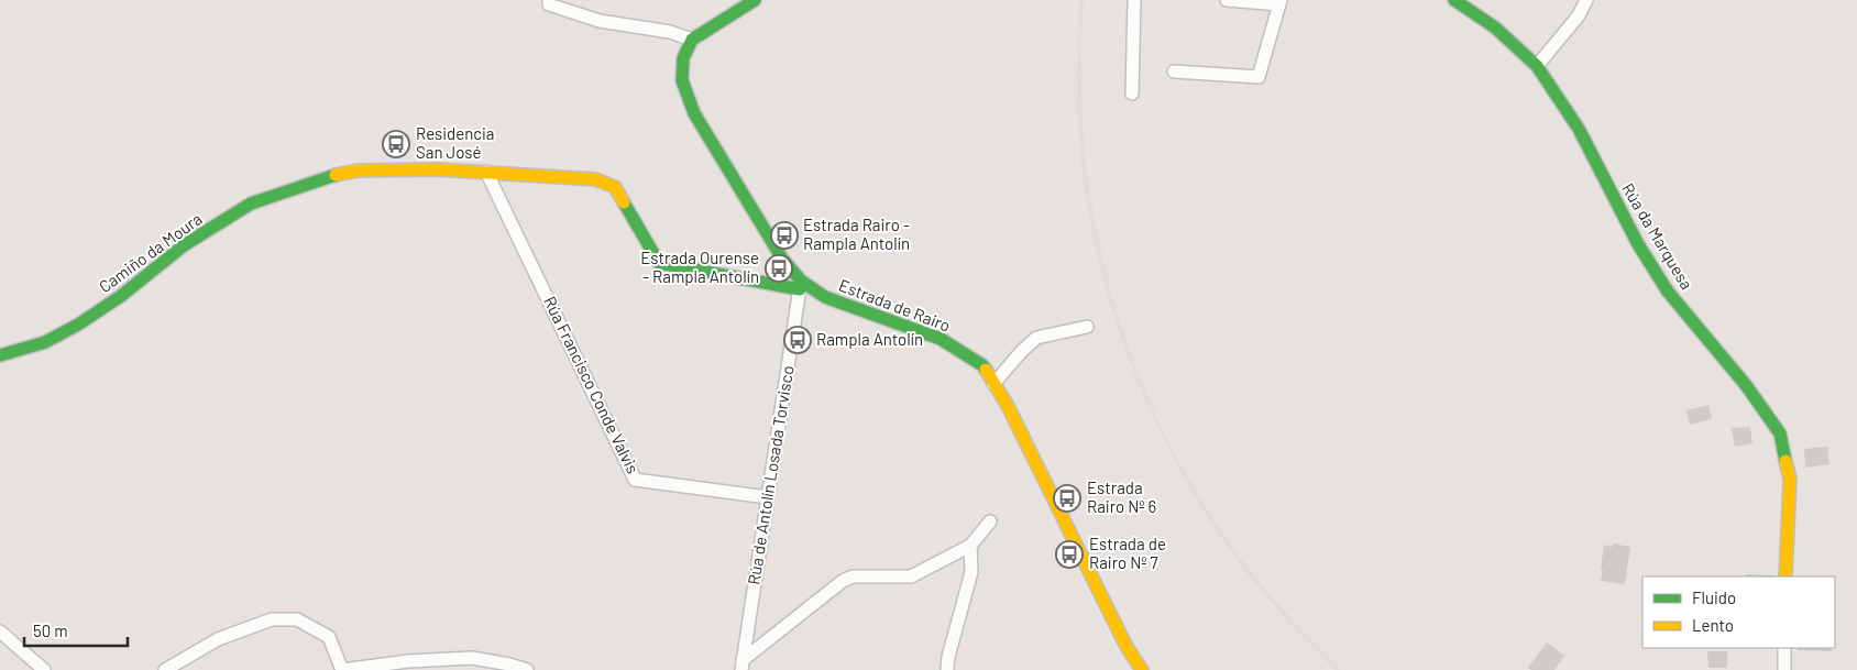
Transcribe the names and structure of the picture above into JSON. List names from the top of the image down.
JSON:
{
  "streets": {
    "street": [
      "Rúa da Marquesa",
      "Camiño da Moura",
      "Estrada de Rairo",
      "Rúa Francisco Conde Valvis",
      "Rúa de Antolín Losada Torvisco"
    ]
  },
  "crossings": [
    ["Camiño da Moura", "Estrada de Rairo"],
    ["Camiño da Moura", "Rúa Francisco Conde Valvis"],
    ["Camiño da Moura", "Rúa de Antolín Losada Torvisco"],
    ["Estrada de Rairo", "Rúa de Antolín Losada Torvisco"],
    ["Rúa Francisco Conde Valvis", "Rúa de Antolín Losada Torvisco"]
  ],
  "places": {
    "bus stop": [
      "Residencia San José",
      "Estrada Rairo - Rampla Antolín",
      "Estrada Ourense - Rampla Antolín",
      "Rampla Antolín",
      "Estrada Rairo Nº 6",
      "Estrada de Rairo Nº 7"
    ]
  },
  "legend": ["Fluido", "Lento"],
  "scale_bar": "50 m"
}
